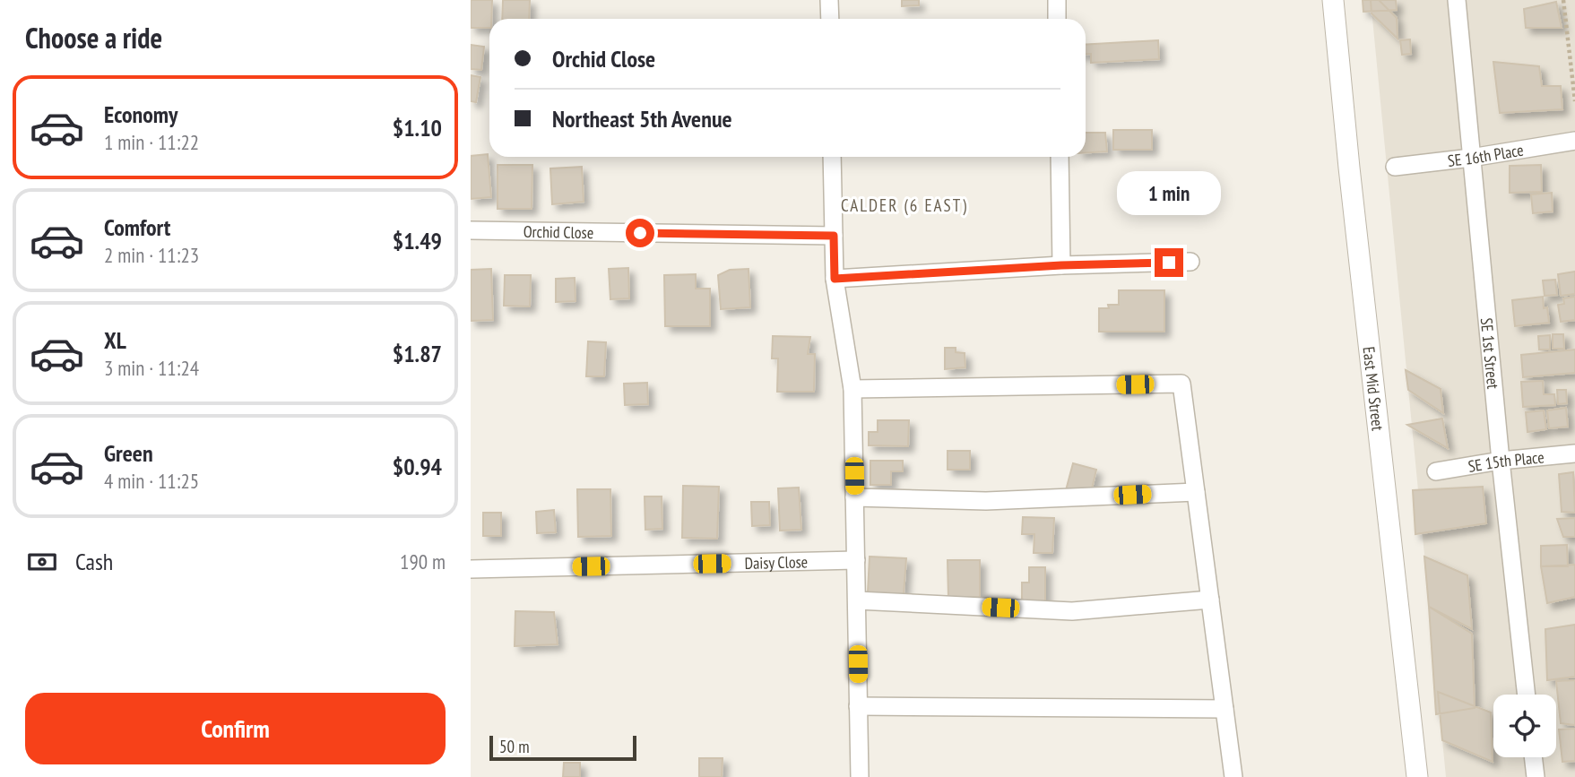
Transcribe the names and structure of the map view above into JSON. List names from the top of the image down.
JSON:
{
  "streets": {
    "street": [
      "SE 16th Place",
      "Orchid Close",
      "SE 1st Street",
      "East Mid Street",
      "SE 15th Place",
      "Daisy Close"
    ]
  },
  "crossings": [
    ["SE 16th Place", "SE 1st Street"],
    ["SE 1st Street", "SE 15th Place"]
  ],
  "districts": ["CALDER (6 EAST)"],
  "scale_bar": "50 m",
  "page": {
    "heading": "Choose a ride",
    "banner": ["Orchid Close", "Northeast 5th Avenue"],
    "list": [
      {
        "name": "Economy",
        "note": "1 min · 11:22",
        "value": "$1.10"
      },
      {
        "name": "Comfort",
        "note": "2 min · 11:23",
        "value": "$1.49"
      },
      {
        "name": "XL",
        "note": "3 min · 11:24",
        "value": "$1.87"
      },
      {
        "name": "Green",
        "note": "4 min · 11:25",
        "value": "$0.94"
      }
    ],
    "bubble": "1 min",
    "pay": ["Cash", "190 m"],
    "buttons": "Confirm",
    "scale": "50 m"
  }
}
